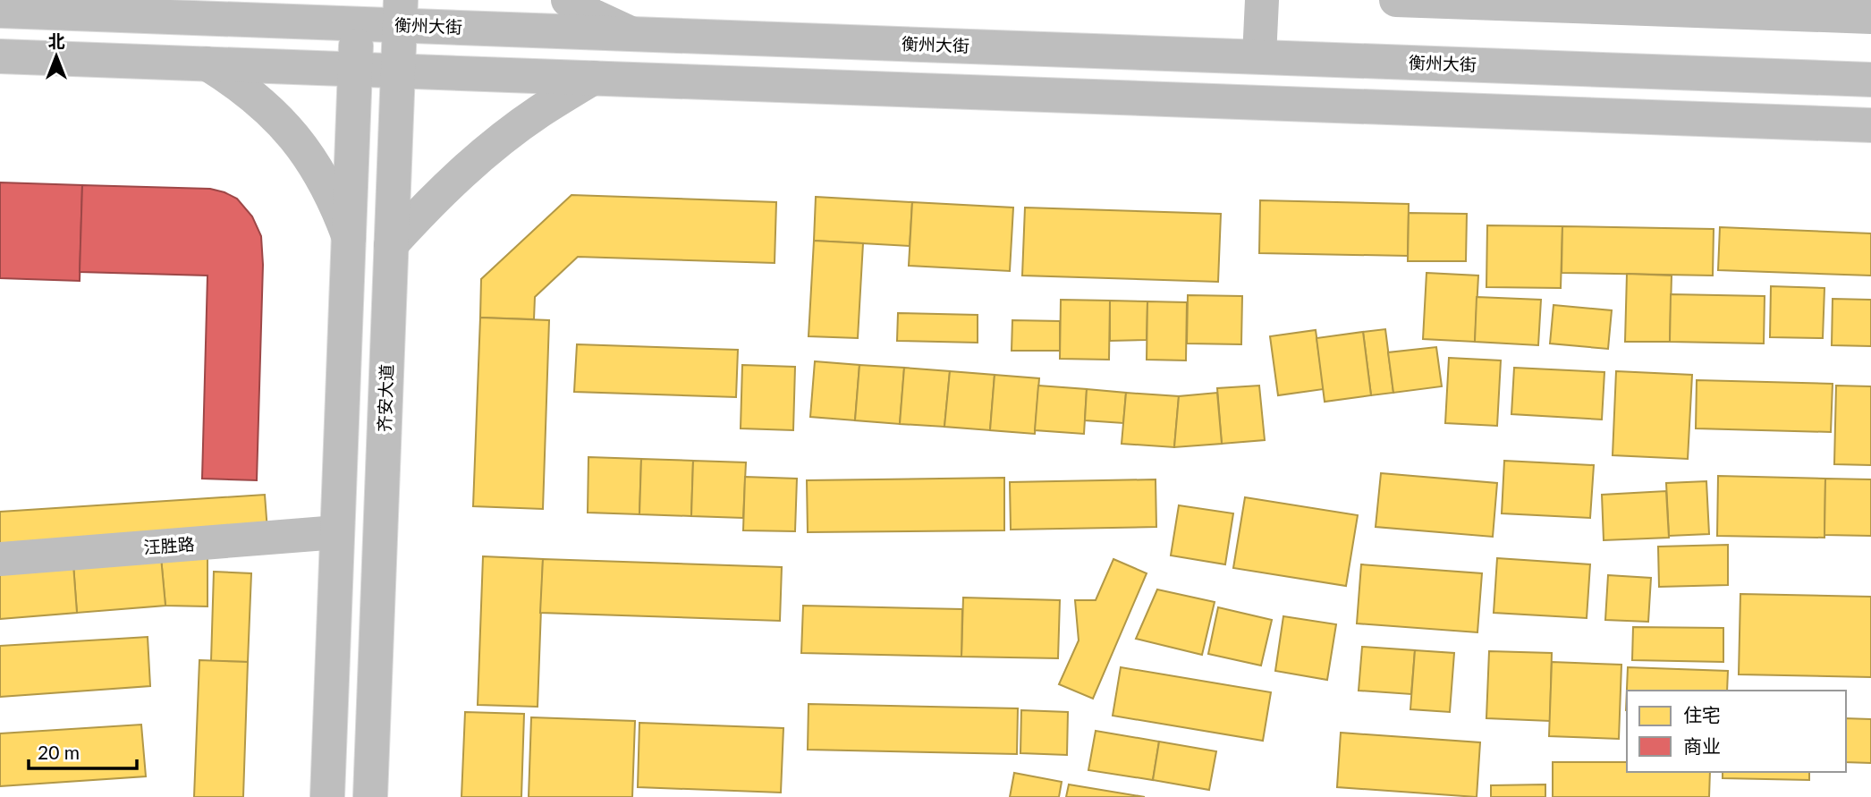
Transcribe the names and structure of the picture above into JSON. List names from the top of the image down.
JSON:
{
  "streets": {
    "main road": ["衡州大街", "齐安大道", "汪胜路"]
  },
  "crossings": [
    ["衡州大街", "齐安大道"]
  ],
  "legend": ["住宅", "商业"],
  "scale_bar": "20 m",
  "north": "top"
}
